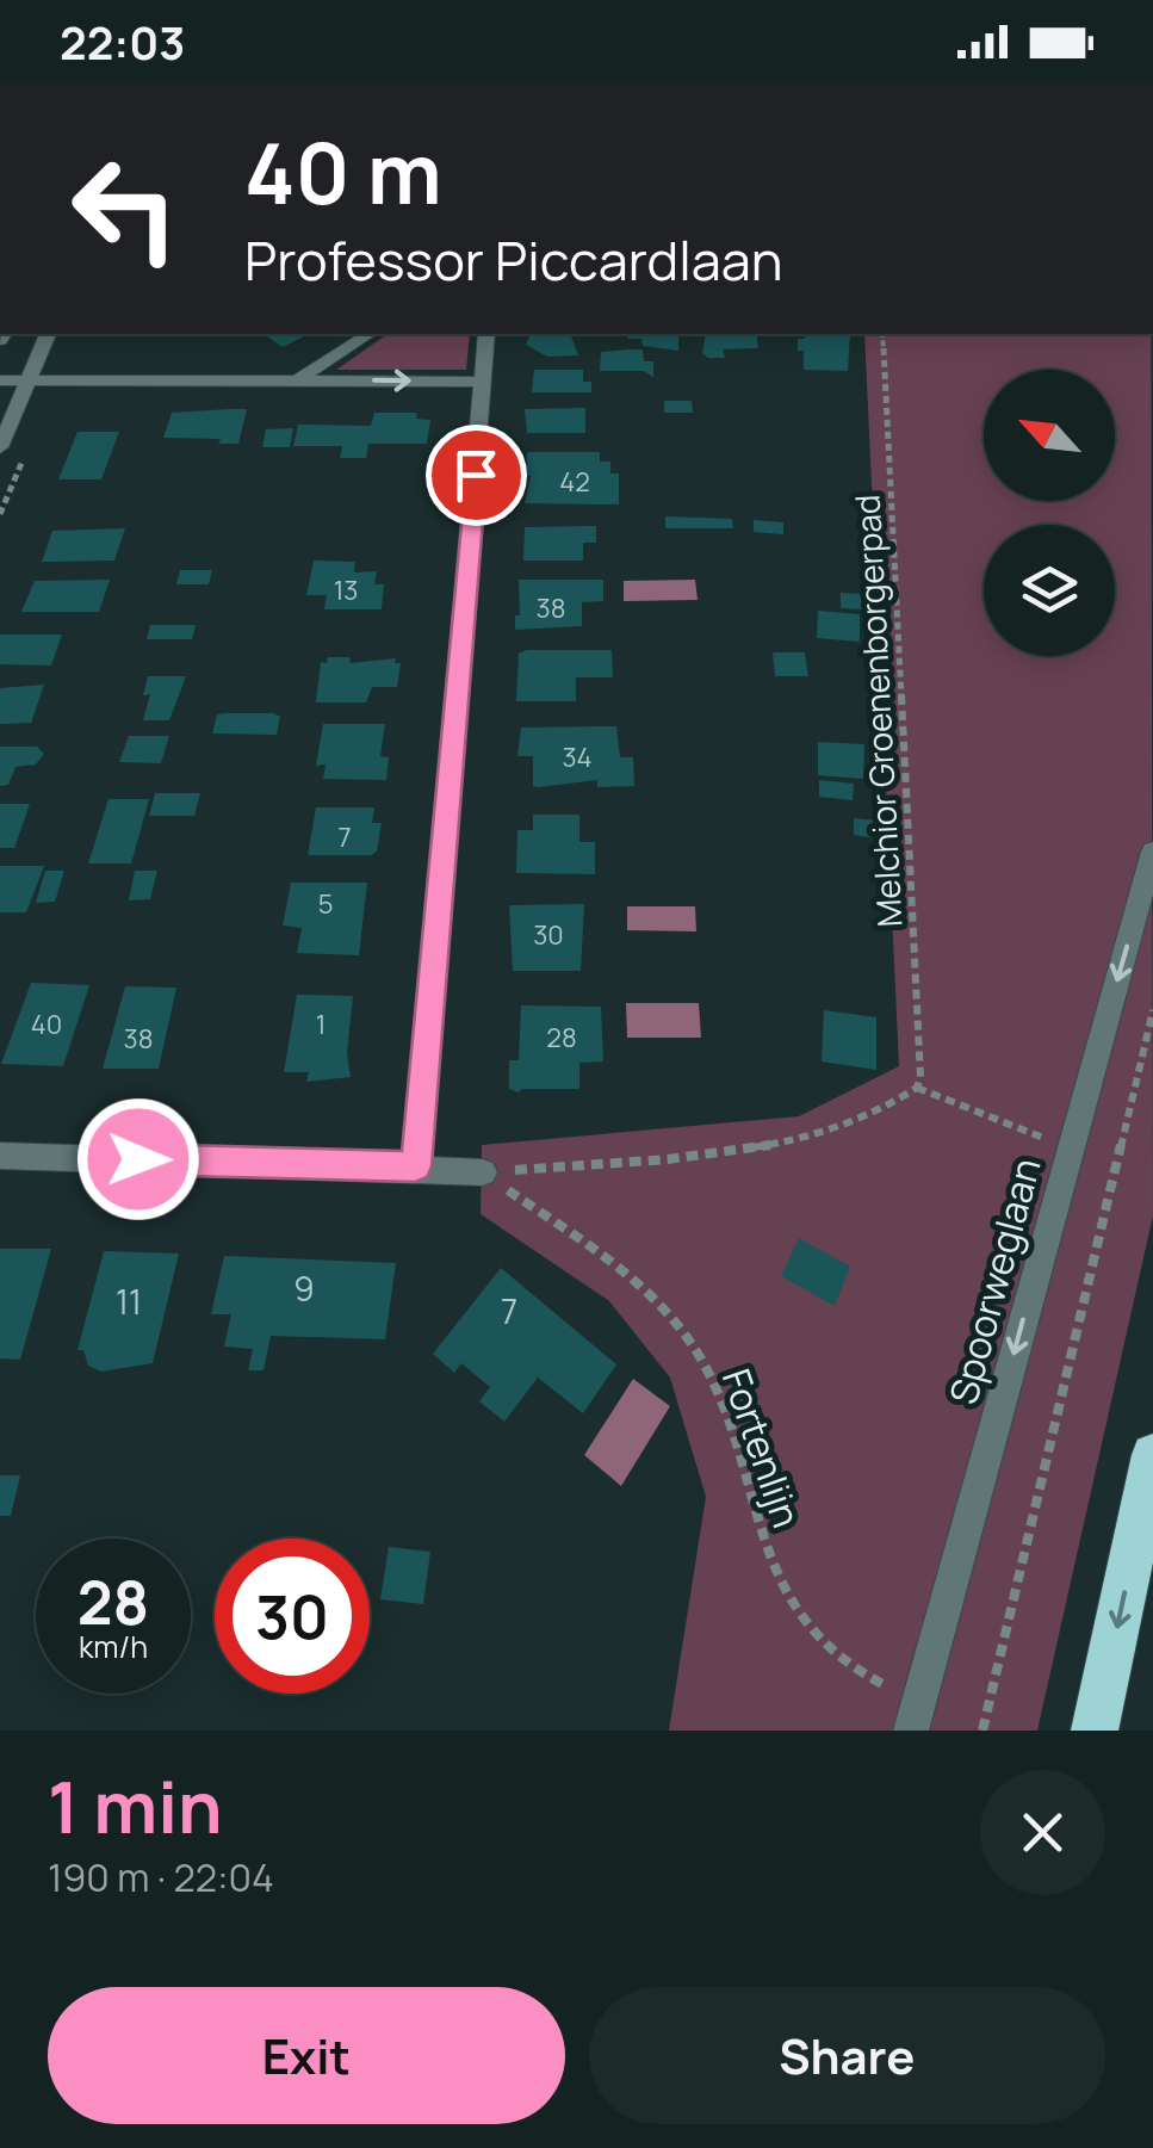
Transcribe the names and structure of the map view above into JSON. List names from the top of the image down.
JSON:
{
  "streets": {
    "street": ["Spoorweglaan"],
    "path": ["Melchior Groenenborgerpad", "Fortenlijn"]
  },
  "crossings": [
    ["Spoorweglaan", "Fortenlijn"]
  ],
  "one_way": ["Spoorweglaan"],
  "house_numbers": [
    "42",
    "13",
    "38",
    "34",
    "7",
    "5",
    "30",
    "40",
    "1",
    "28",
    "38",
    "9",
    "11",
    "7"
  ],
  "north": "top left",
  "page": {
    "status": "22:03",
    "turn": ["40 m", "Professor Piccardlaan"],
    "speed": "28 km/h",
    "limit": "30",
    "heading": ["1 min", "190 m · 22:04"],
    "buttons": ["Exit", "Share"]
  }
}
